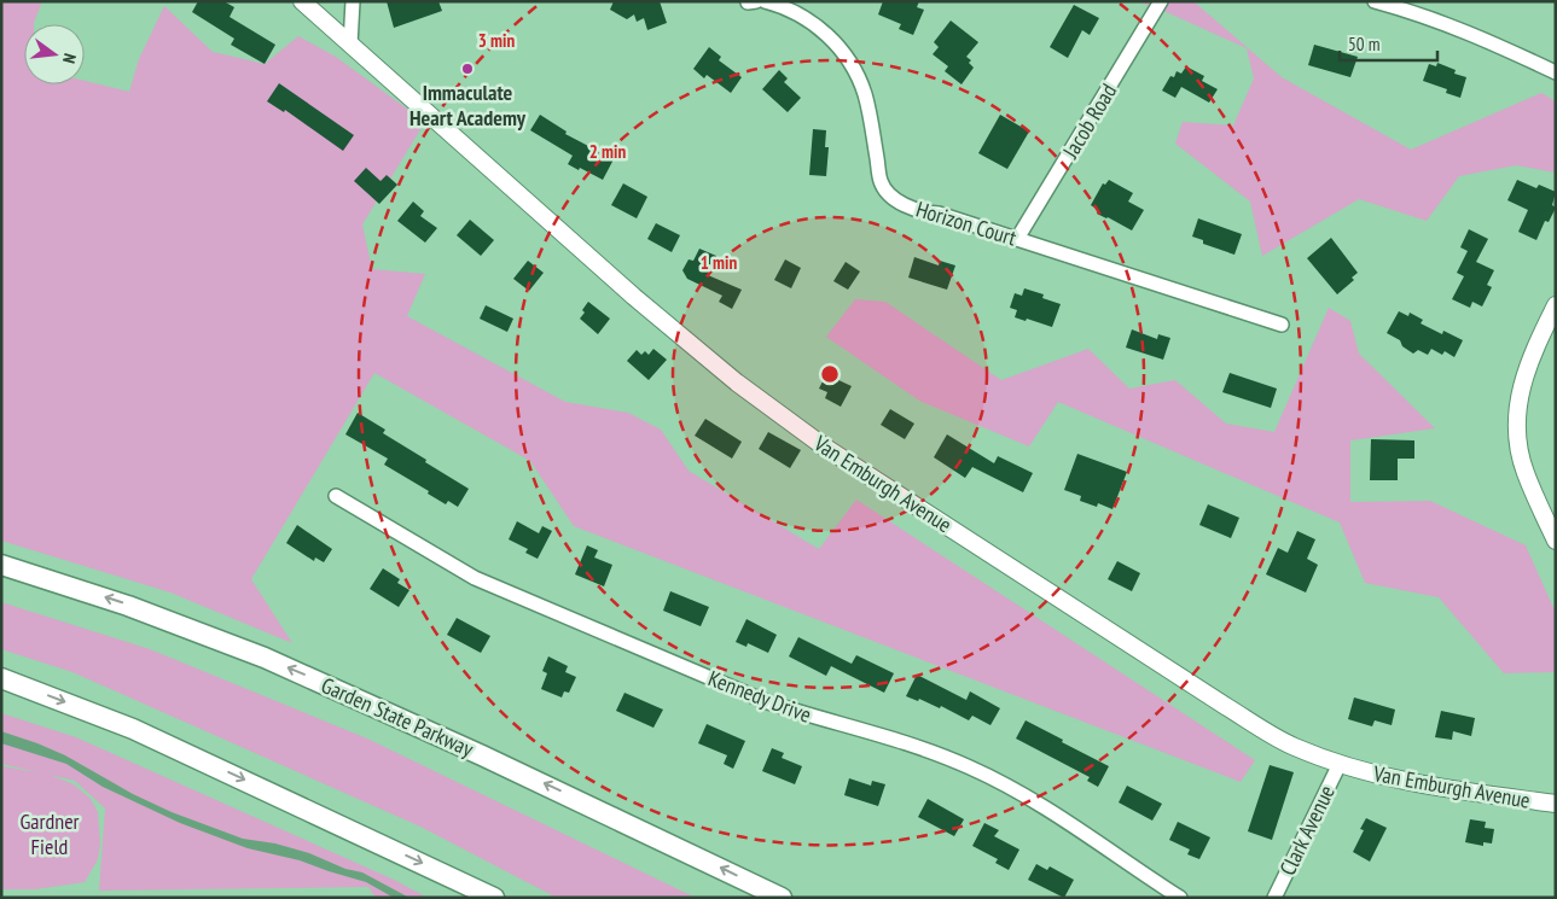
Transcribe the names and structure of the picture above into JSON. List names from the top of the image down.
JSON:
{
  "streets": {
    "highway": ["Garden State Parkway"],
    "main road": ["Van Emburgh Avenue"],
    "street": [
      "Jacob Road",
      "Horizon Court",
      "Kennedy Drive",
      "Clark Avenue"
    ]
  },
  "crossings": [
    ["Jacob Road", "Horizon Court"],
    ["Van Emburgh Avenue", "Clark Avenue"]
  ],
  "parks": ["Gardner Field"],
  "places": ["Immaculate Heart Academy"],
  "scale_bar": "50 m",
  "north": "right",
  "rings": ["3 min", "2 min", "1 min"]
}
